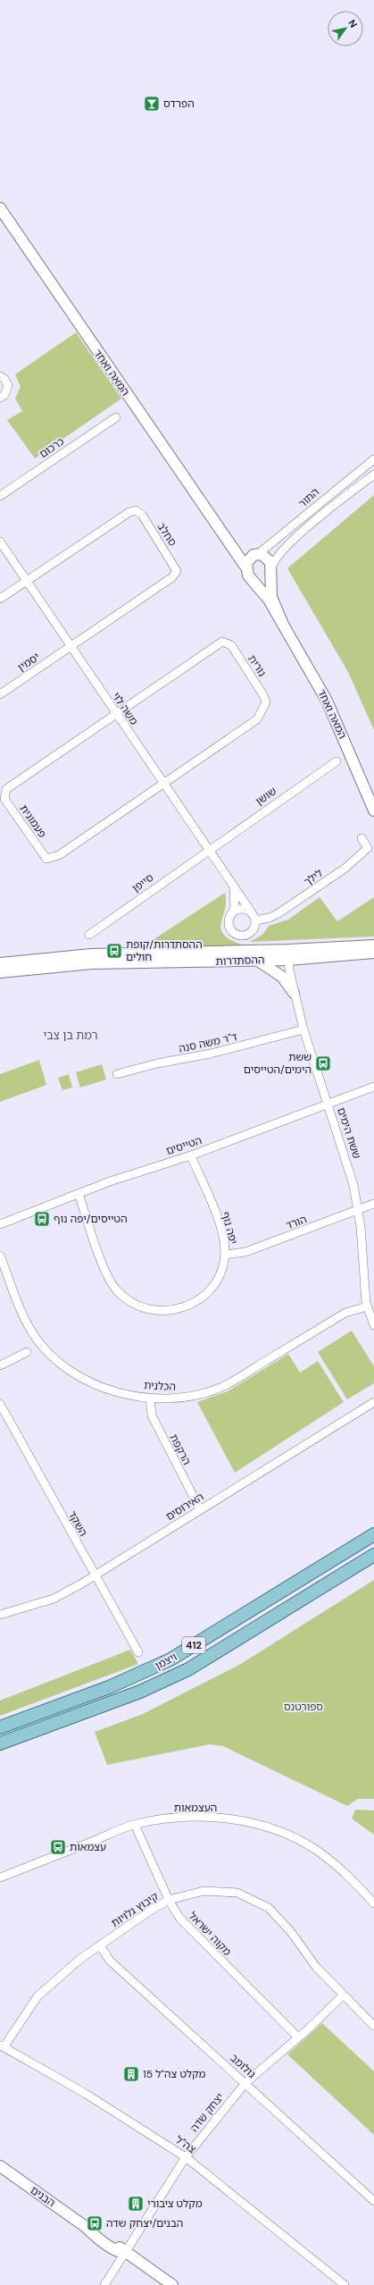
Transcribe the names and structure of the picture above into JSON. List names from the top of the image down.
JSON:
{
  "streets": {
    "main road": ["412", "ויצמן"],
    "street": [
      "המאה ואחד",
      "כרכום",
      "התור",
      "סחלב",
      "יסמין",
      "נורית",
      "משה לוי",
      "שושן",
      "פעמונית",
      "לילך",
      "סייפן",
      "ההסתדרות",
      "ד\"ר משה סנה",
      "ששת הימים",
      "הטייסים",
      "הורד",
      "יפה נוף",
      "הכלנית",
      "הרקפת",
      "האירוסים",
      "השקד",
      "העצמאות",
      "קיבוץ גלויות",
      "מקוה ישראל",
      "גולומב",
      "יצחק שדה",
      "צה\"ל",
      "הבנים"
    ]
  },
  "crossings": [
    ["המאה ואחד", "התור"],
    ["סחלב", "יסמין"],
    ["סחלב", "משה לוי"],
    ["יסמין", "משה לוי"],
    ["נורית", "משה לוי"],
    ["נורית", "פעמונית"],
    ["משה לוי", "שושן"],
    ["משה לוי", "פעמונית"],
    ["משה לוי", "לילך"],
    ["משה לוי", "סייפן"],
    ["שושן", "סייפן"],
    ["ההסתדרות", "ששת הימים"],
    ["ד\"ר משה סנה", "ששת הימים"],
    ["ששת הימים", "הטייסים"],
    ["ששת הימים", "הורד"],
    ["ששת הימים", "הכלנית"],
    ["הטייסים", "יפה נוף"],
    ["הורד", "יפה נוף"],
    ["הכלנית", "הרקפת"],
    ["הרקפת", "האירוסים"],
    ["האירוסים", "השקד"],
    ["העצמאות", "מקוה ישראל"],
    ["קיבוץ גלויות", "מקוה ישראל"],
    ["קיבוץ גלויות", "גולומב"],
    ["קיבוץ גלויות", "יצחק שדה"],
    ["קיבוץ גלויות", "צה\"ל"],
    ["מקוה ישראל", "יצחק שדה"],
    ["גולומב", "יצחק שדה"],
    ["יצחק שדה", "צה\"ל"],
    ["יצחק שדה", "הבנים"]
  ],
  "districts": ["רמת בן צבי"],
  "parks": ["ספורטנס"],
  "places": {
    "bar": ["הפרדס"],
    "bus stop": [
      "ההסתדרות/קופת חולים",
      "ששת הימים/הטייסים",
      "הטייסים/יפה נוף",
      "עצמאות",
      "הבנים/יצחק שדה"
    ],
    "building": ["מקלט צה\"ל 15", "מקלט ציבורי"]
  },
  "north": "top right"
}
